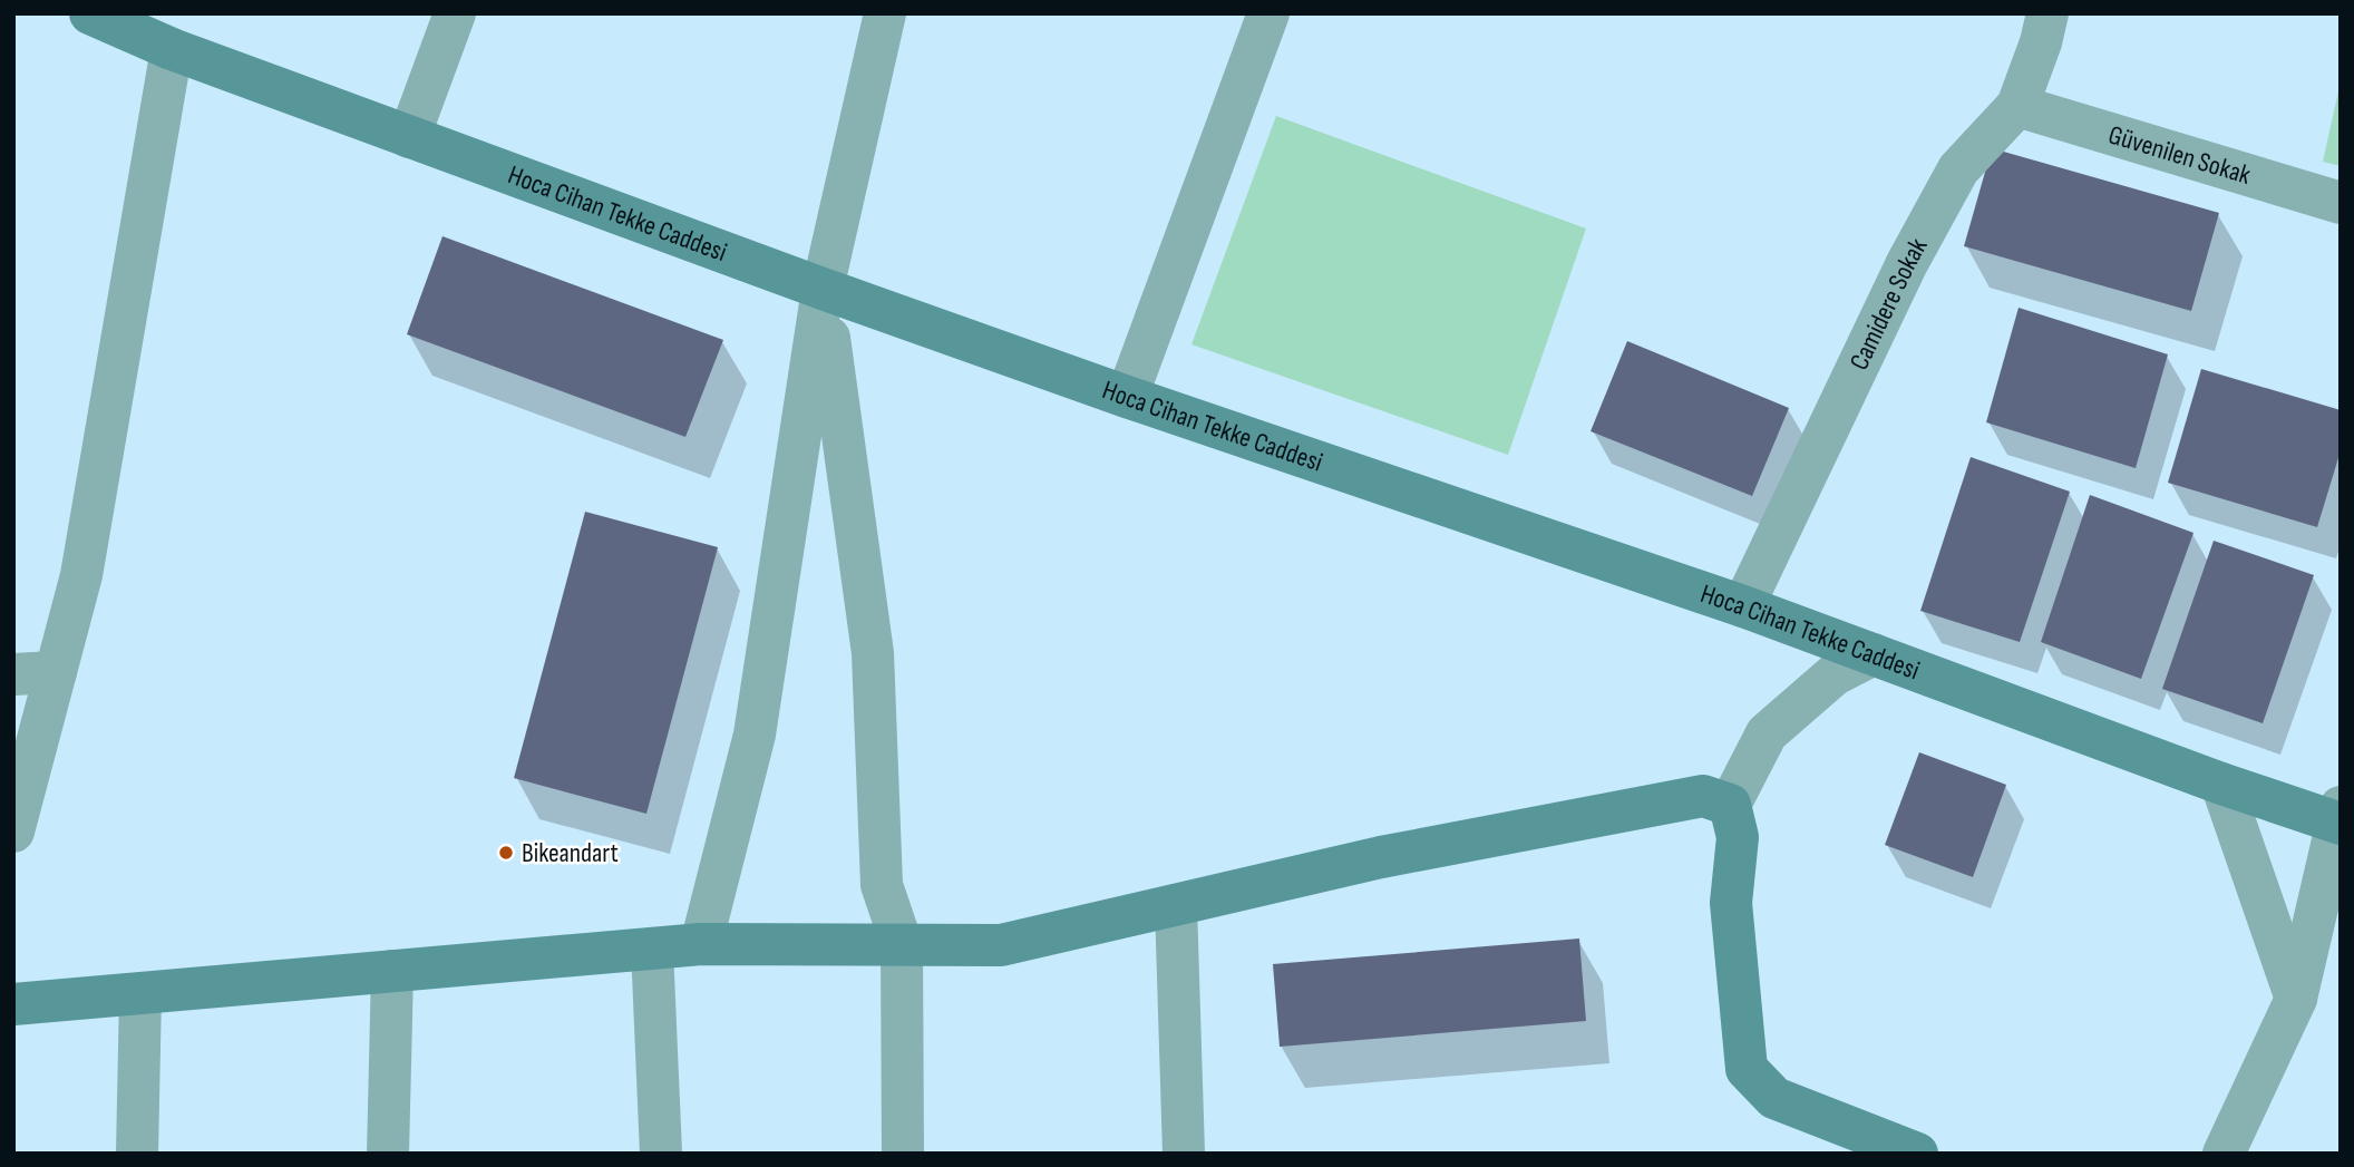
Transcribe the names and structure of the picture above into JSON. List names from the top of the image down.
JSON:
{
  "streets": {
    "street": ["Güvenilen Sokak", "Hoca Cihan Tekke Caddesi", "Camidere Sokak"]
  },
  "crossings": [
    ["Güvenilen Sokak", "Camidere Sokak"],
    ["Hoca Cihan Tekke Caddesi", "Camidere Sokak"]
  ],
  "places": ["Bikeandart"]
}
